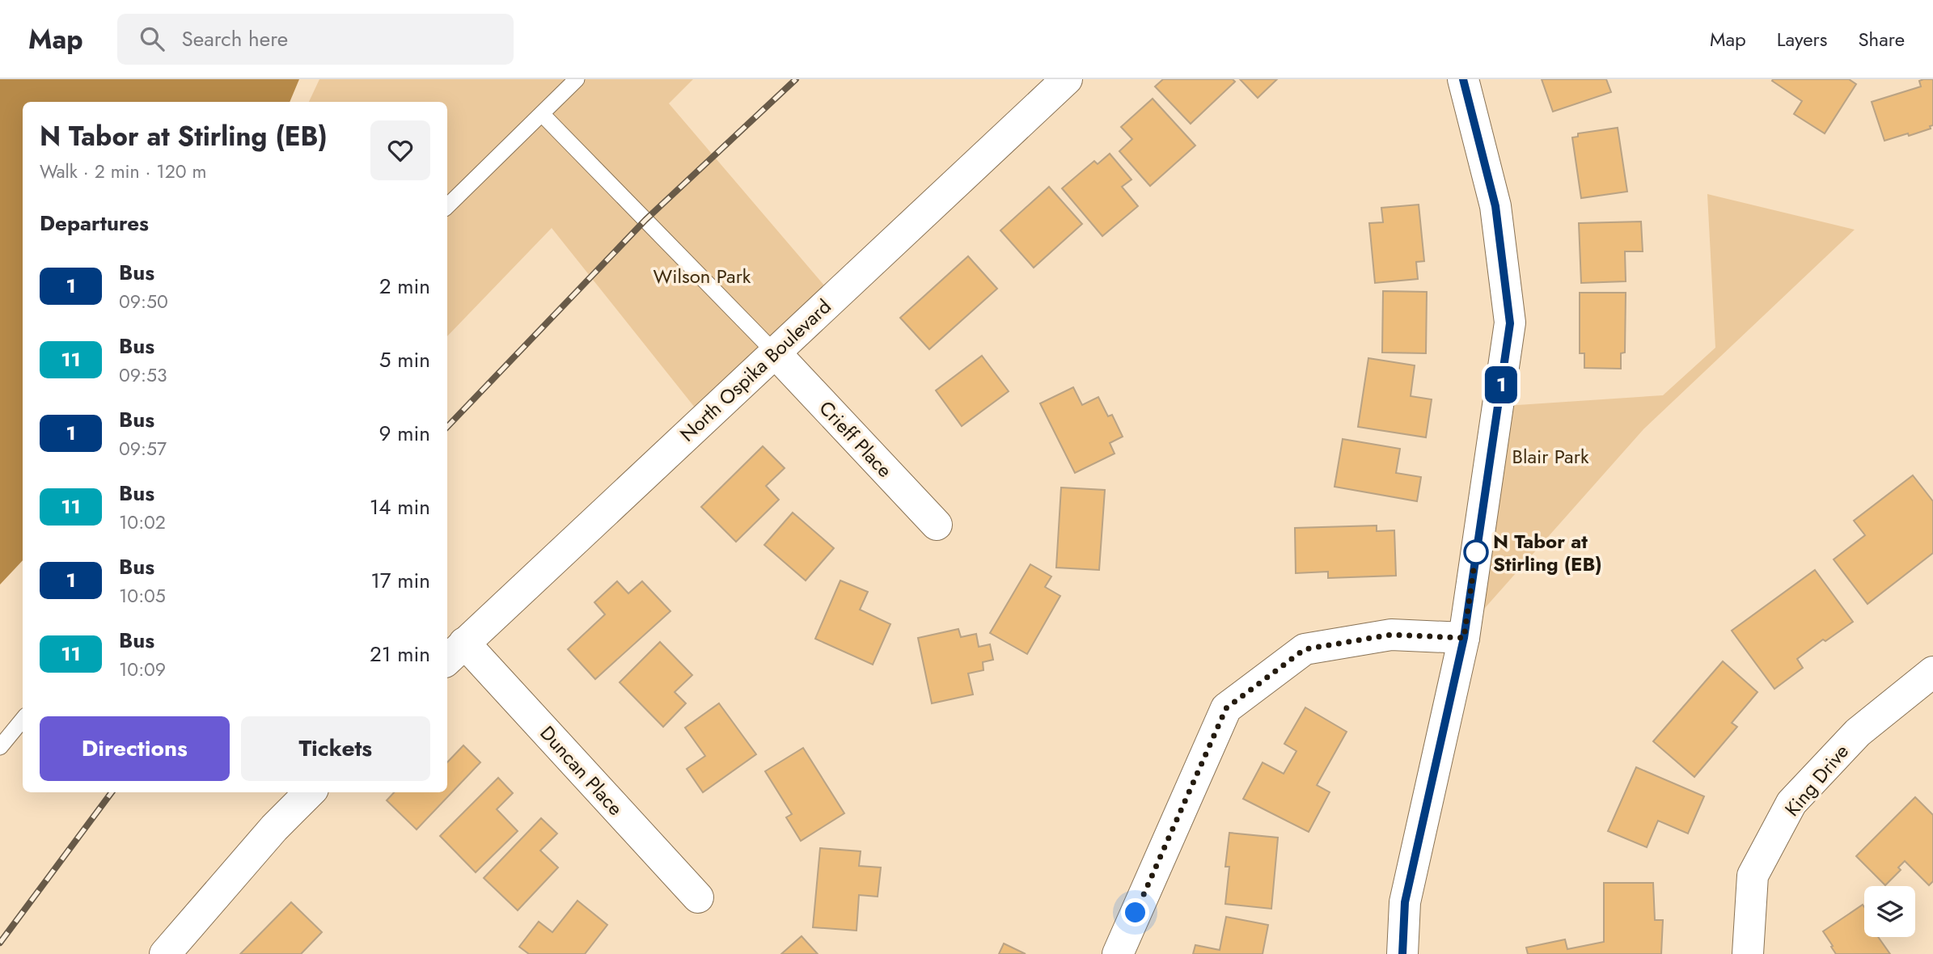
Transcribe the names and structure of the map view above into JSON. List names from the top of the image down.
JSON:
{
  "streets": {
    "street": [
      "North Ospika Boulevard",
      "Crieff Place",
      "Duncan Place",
      "King Drive"
    ]
  },
  "crossings": [
    ["North Ospika Boulevard", "Crieff Place"],
    ["North Ospika Boulevard", "Duncan Place"]
  ],
  "parks": ["Wilson Park", "Blair Park"],
  "places": ["N Tabor at Stirling (EB)"],
  "lines": ["bus line 1"],
  "page": {
    "header": "Map",
    "search": "Search here",
    "nav": ["Map", "Layers", "Share"],
    "on_map": "1",
    "heading": [
      ["N Tabor at Stirling (EB)", "Walk · 2 min · 120 m"],
      "Departures"
    ],
    "list": [
      {
        "mark": "1",
        "name": "Bus",
        "note": "09:50",
        "value": "2 min"
      },
      {
        "mark": "11",
        "name": "Bus",
        "note": "09:53",
        "value": "5 min"
      },
      {
        "mark": "1",
        "name": "Bus",
        "note": "09:57",
        "value": "9 min"
      },
      {
        "mark": "11",
        "name": "Bus",
        "note": "10:02",
        "value": "14 min"
      },
      {
        "mark": "1",
        "name": "Bus",
        "note": "10:05",
        "value": "17 min"
      },
      {
        "mark": "11",
        "name": "Bus",
        "note": "10:09",
        "value": "21 min"
      }
    ],
    "buttons": ["Directions", "Tickets"]
  }
}
